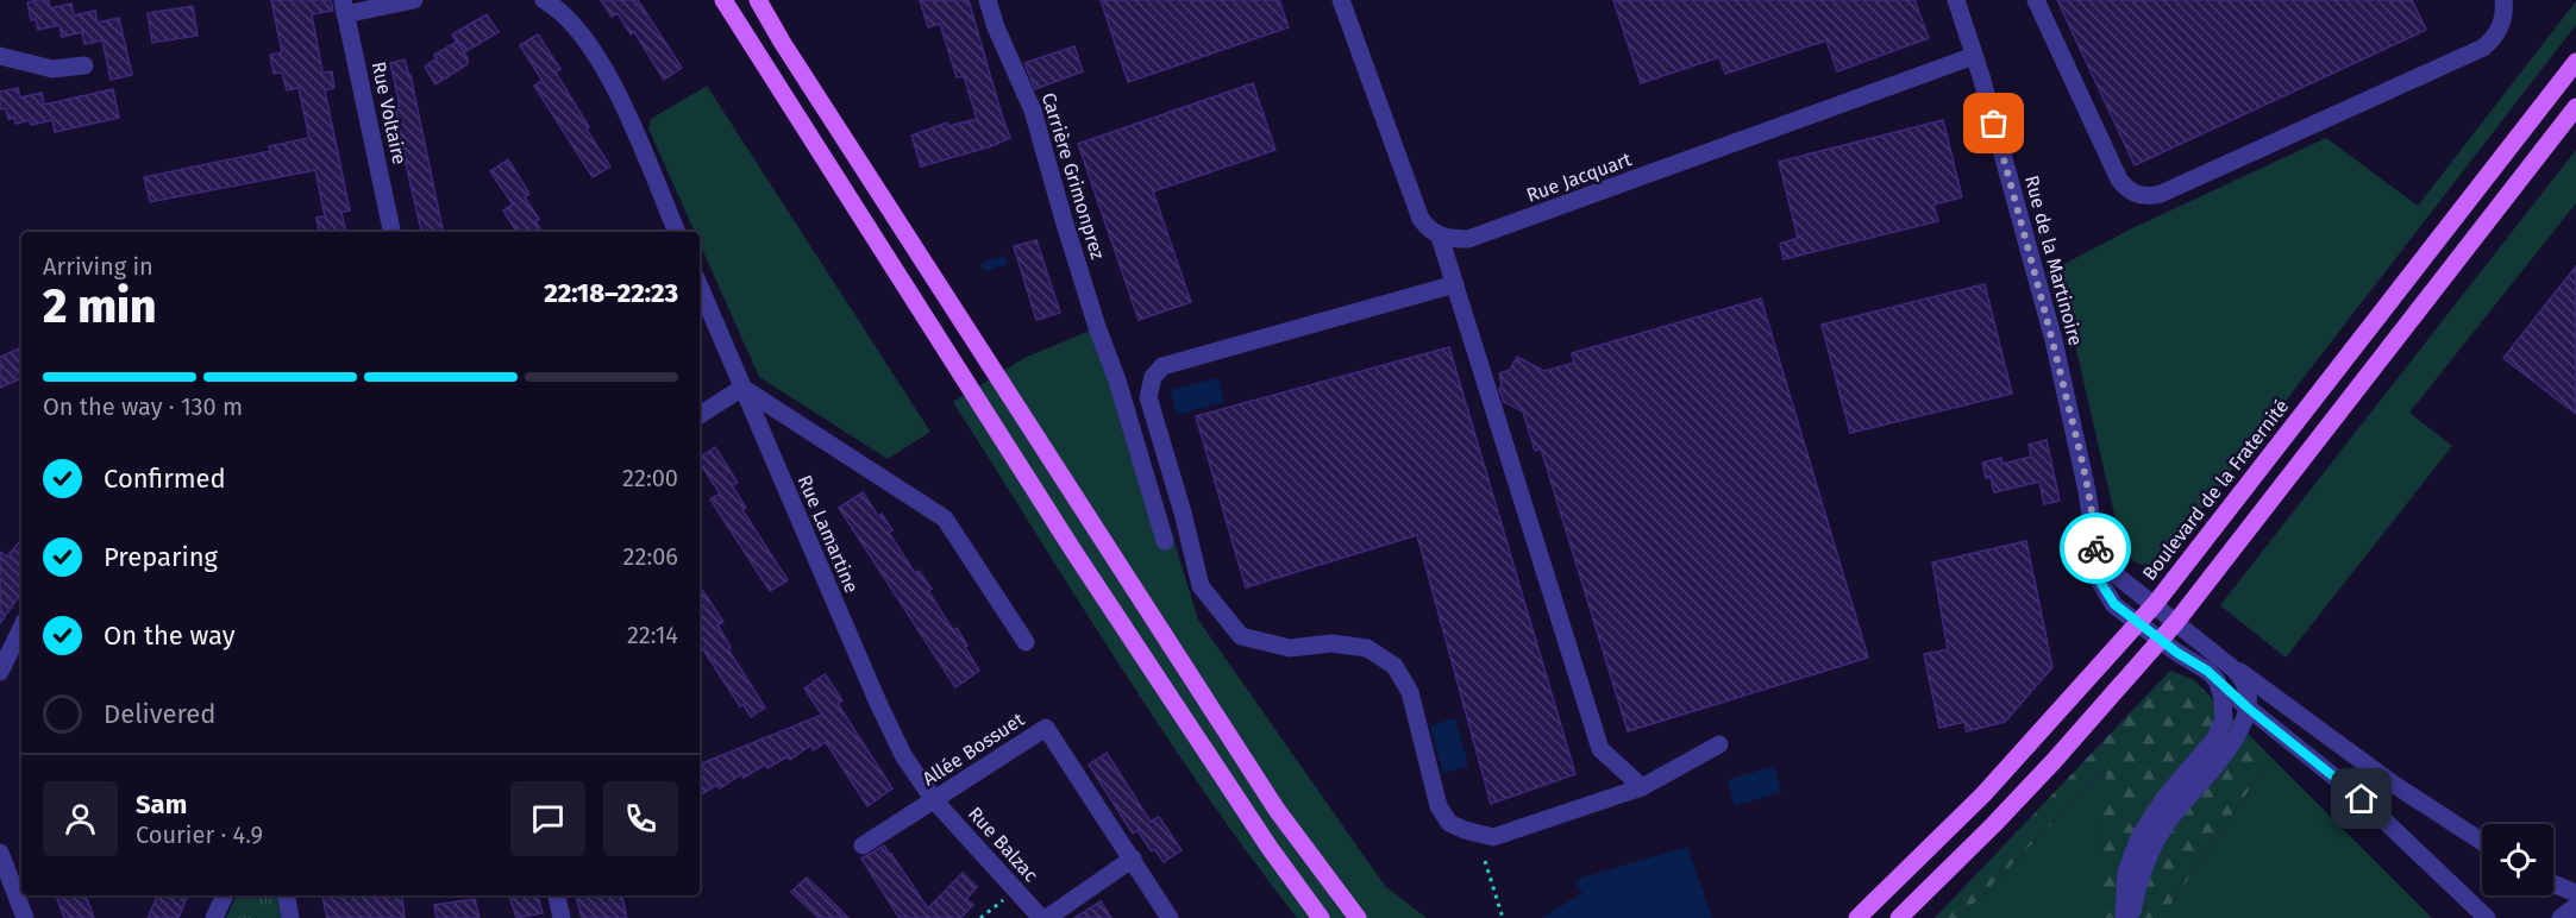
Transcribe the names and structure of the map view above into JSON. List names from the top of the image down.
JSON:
{
  "streets": {
    "main road": ["Boulevard de la Fraternité"],
    "street": [
      "Rue Voltaire",
      "Carrière Grimonprez",
      "Rue Jacquart",
      "Rue de la Martinoire",
      "Rue Lamartine",
      "Allée Bossuet",
      "Rue Balzac"
    ]
  },
  "crossings": [
    ["Rue Jacquart", "Rue de la Martinoire"],
    ["Rue de la Martinoire", "Boulevard de la Fraternité"],
    ["Rue Lamartine", "Allée Bossuet"],
    ["Rue Lamartine", "Rue Balzac"],
    ["Allée Bossuet", "Rue Balzac"]
  ],
  "page": {
    "heading": ["2 min", "Arriving in", "22:18–22:23"],
    "panel": ["Sam", "Courier · 4.9"],
    "bar": "On the way · 130 m",
    "list": [
      ["Confirmed", "22:00"],
      ["Preparing", "22:06"],
      ["On the way", "22:14"],
      "Delivered"
    ]
  }
}
